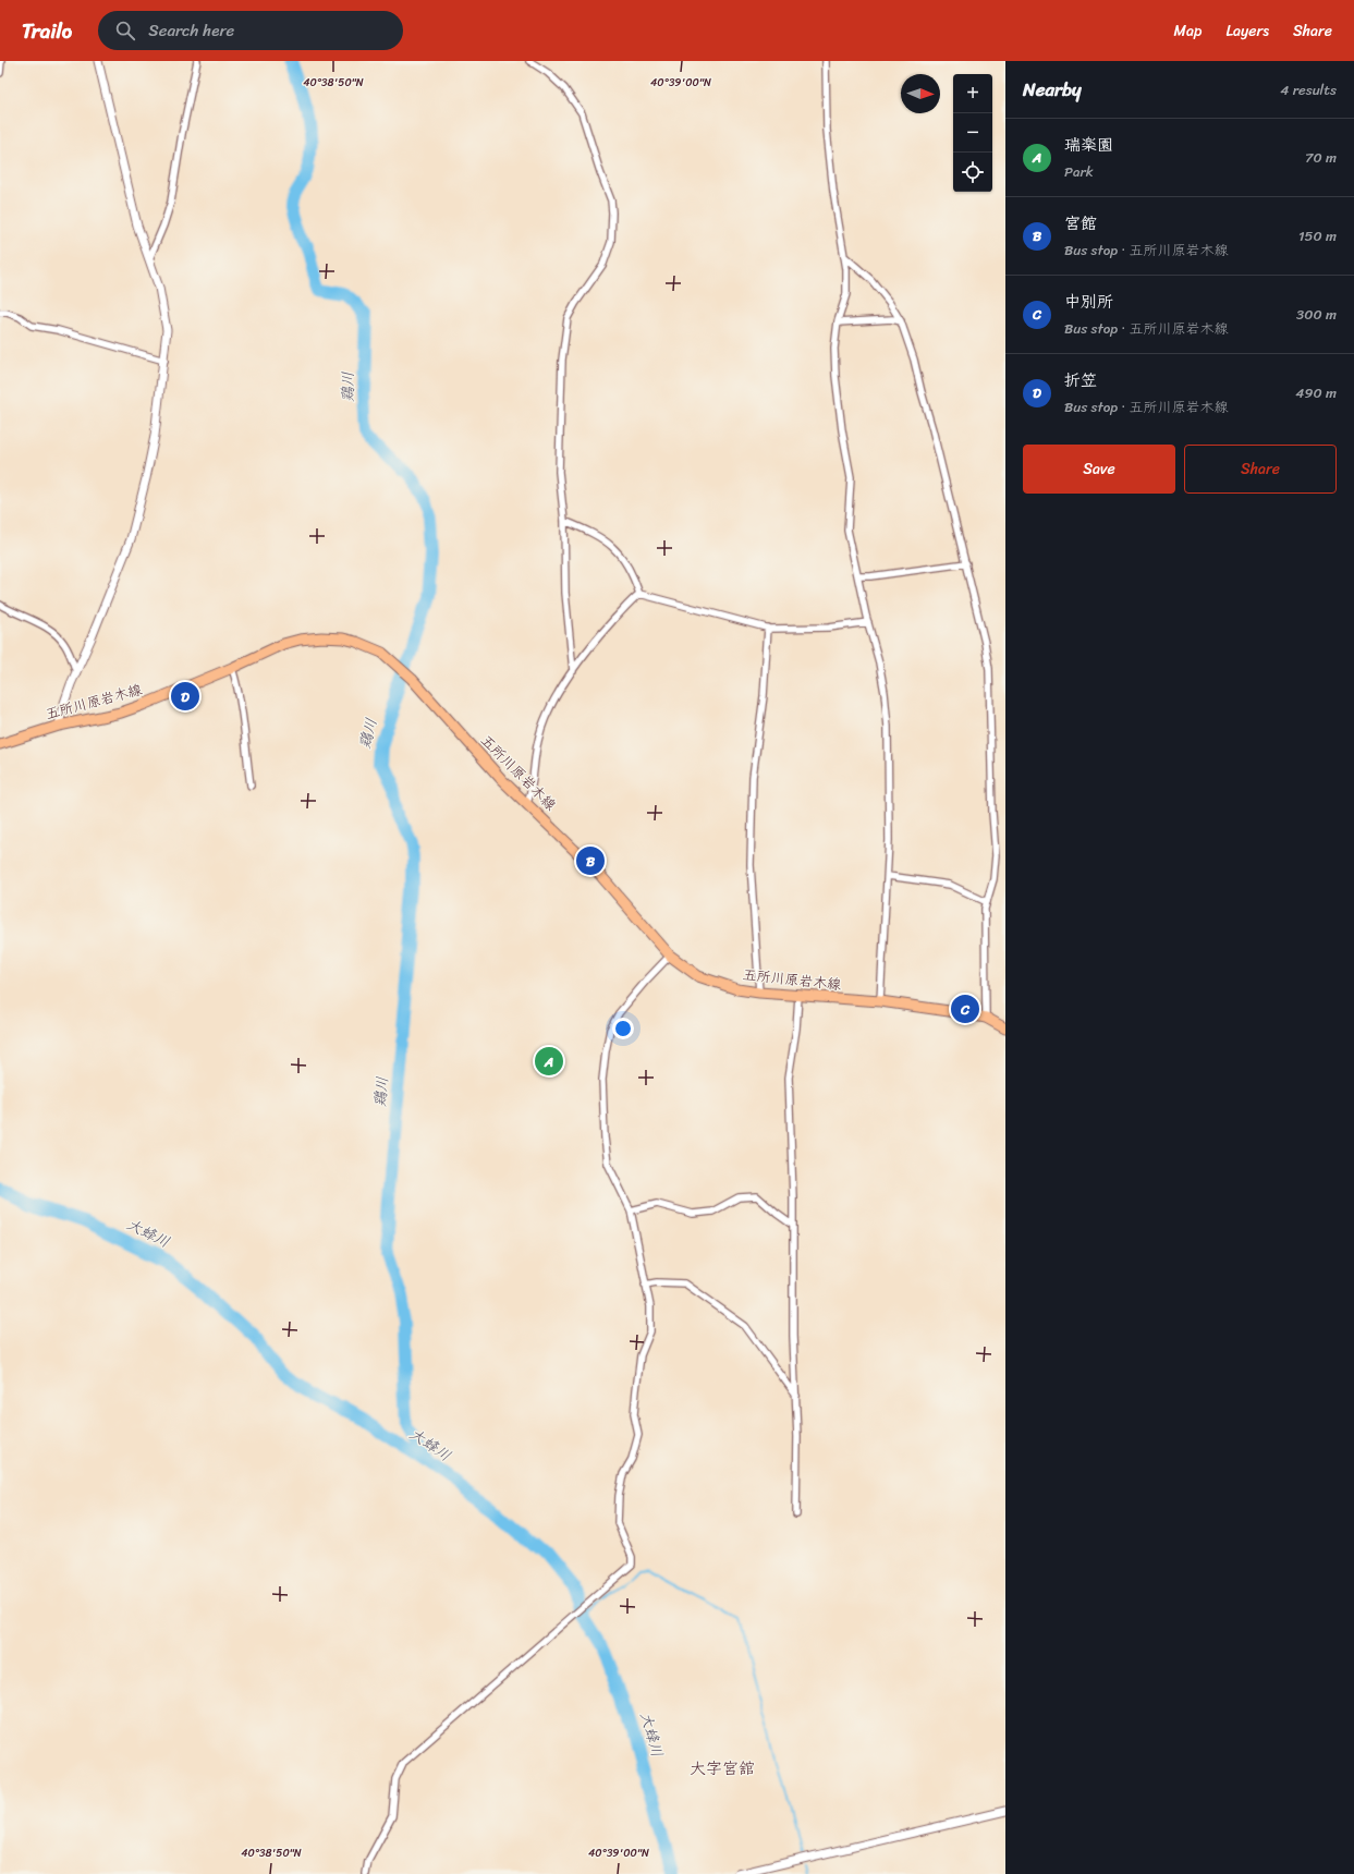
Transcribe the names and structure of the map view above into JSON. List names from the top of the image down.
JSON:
{
  "streets": {
    "main road": ["五所川原岩木線"]
  },
  "districts": ["大字宮舘"],
  "water": ["鶏川", "大蜂川"],
  "north": "right",
  "page": {
    "header": "Trailo",
    "search": "Search here",
    "nav": ["Map", "Layers", "Share"],
    "heading": ["Nearby", "4 results"],
    "map_buttons": ["+", "−"],
    "list": [
      {
        "mark": "A",
        "name": "瑞楽園",
        "note": "Park",
        "value": "70 m"
      },
      {
        "mark": "B",
        "name": "宮館",
        "note": "Bus stop · 五所川原岩木線",
        "value": "150 m"
      },
      {
        "mark": "C",
        "name": "中別所",
        "note": "Bus stop · 五所川原岩木線",
        "value": "300 m"
      },
      {
        "mark": "D",
        "name": "折笠",
        "note": "Bus stop · 五所川原岩木線",
        "value": "490 m"
      }
    ],
    "buttons": ["Save", "Share"],
    "pins": [
      "D",
      "B",
      "C",
      "A"
    ]
  },
  "coordinates": ["40°38'50\"N", "40°39'00\"N"]
}
